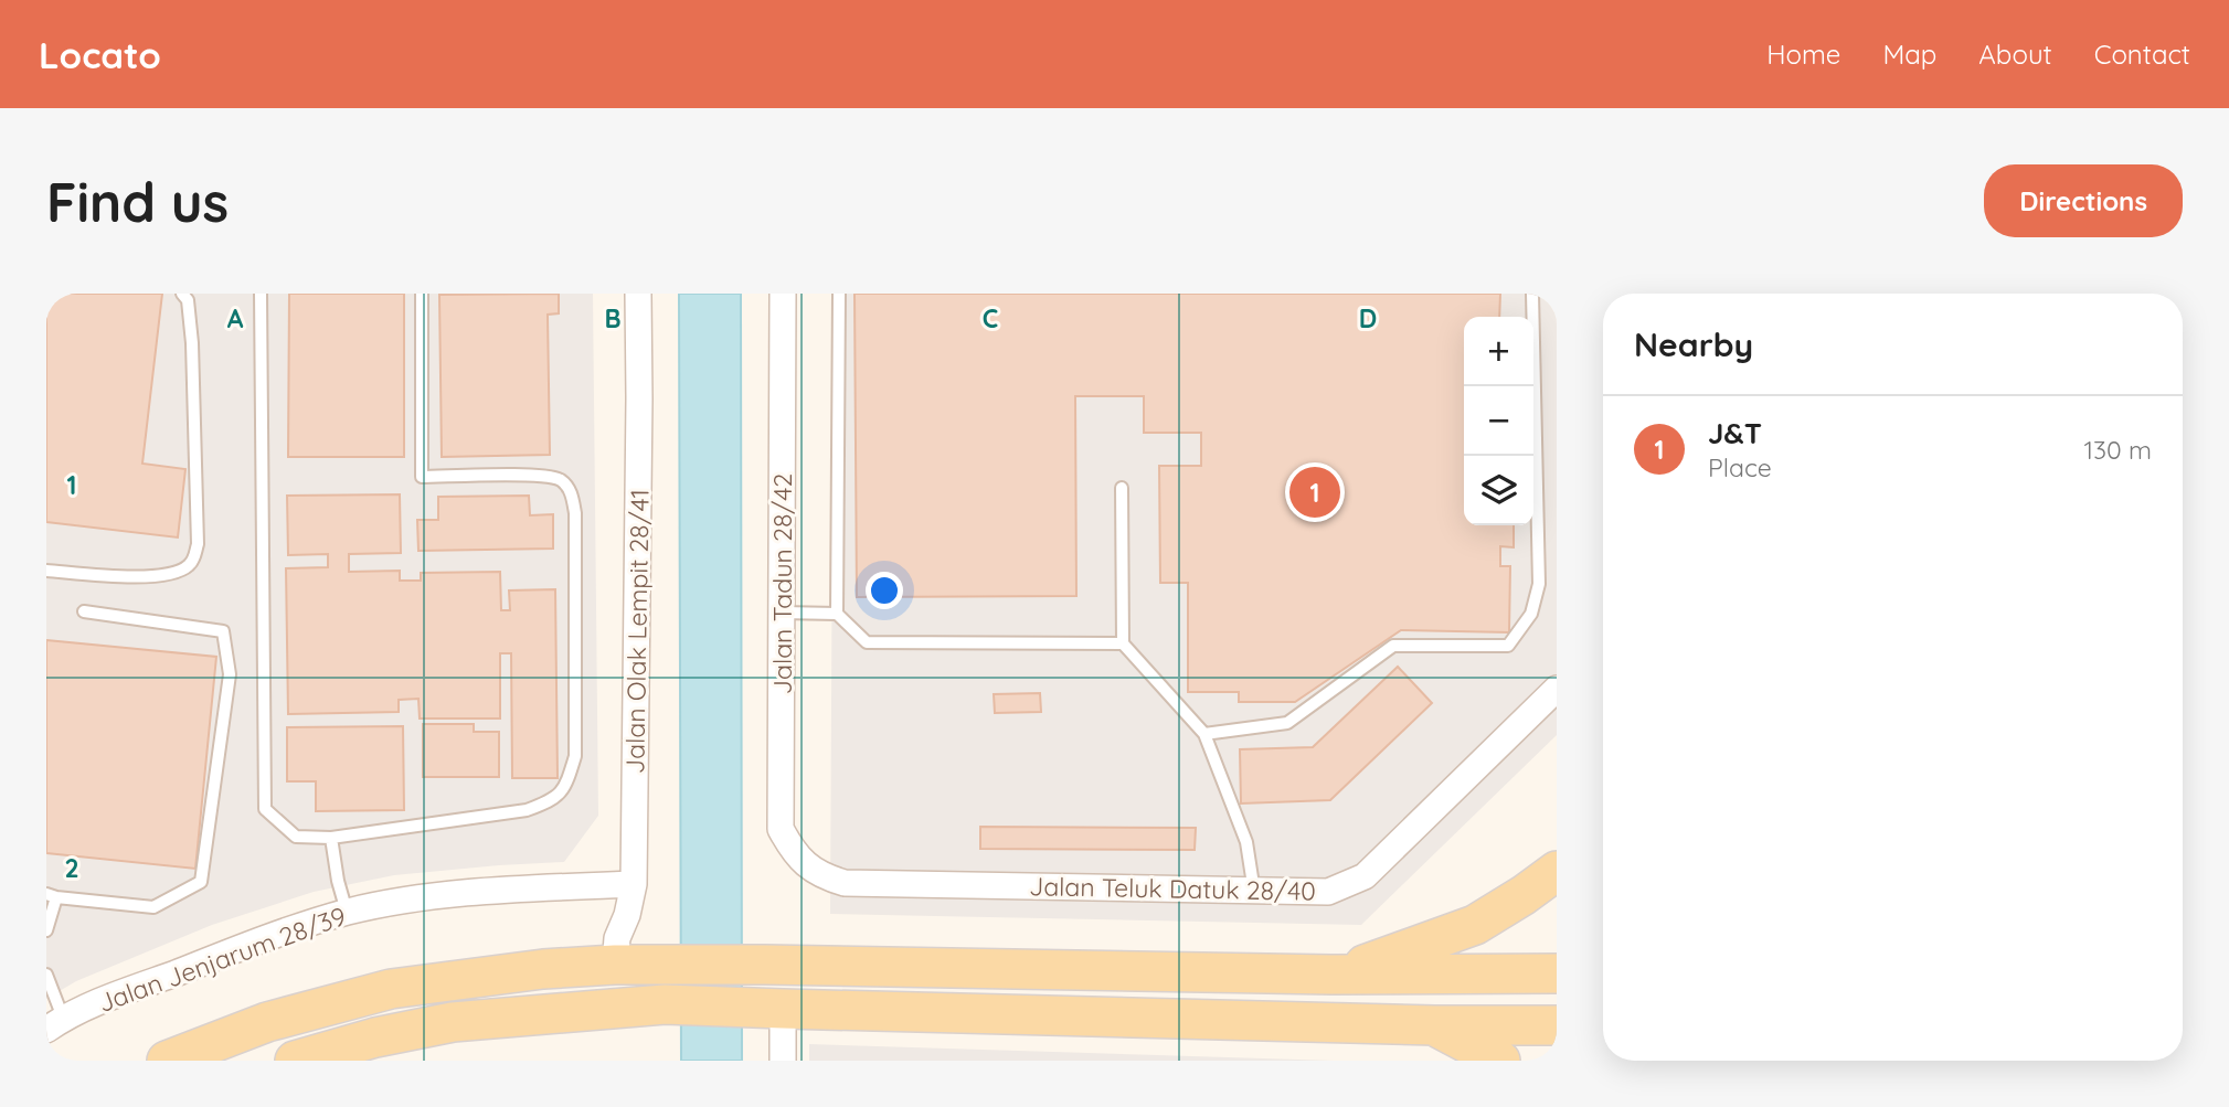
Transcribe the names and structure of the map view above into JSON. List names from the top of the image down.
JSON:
{
  "streets": {
    "street": [
      "Jalan Tadun 28/42",
      "Jalan Olak Lempit 28/41",
      "Jalan Teluk Datuk 28/40",
      "Jalan Jenjarum 28/39"
    ]
  },
  "crossings": [
    ["Jalan Tadun 28/42", "Jalan Teluk Datuk 28/40"],
    ["Jalan Olak Lempit 28/41", "Jalan Jenjarum 28/39"]
  ],
  "page": {
    "header": "Locato",
    "nav": [
      "Home",
      "Map",
      "About",
      "Contact"
    ],
    "buttons": "Directions",
    "title": "Find us",
    "heading": "Nearby",
    "map_buttons": ["+", "−"],
    "list": [
      {
        "mark": "1",
        "name": "J&T",
        "note": "Place",
        "value": "130 m"
      }
    ],
    "pins": "1"
  },
  "grid": {
    "columns": [
      "A",
      "B",
      "C",
      "D"
    ],
    "rows": ["1", "2"]
  }
}
